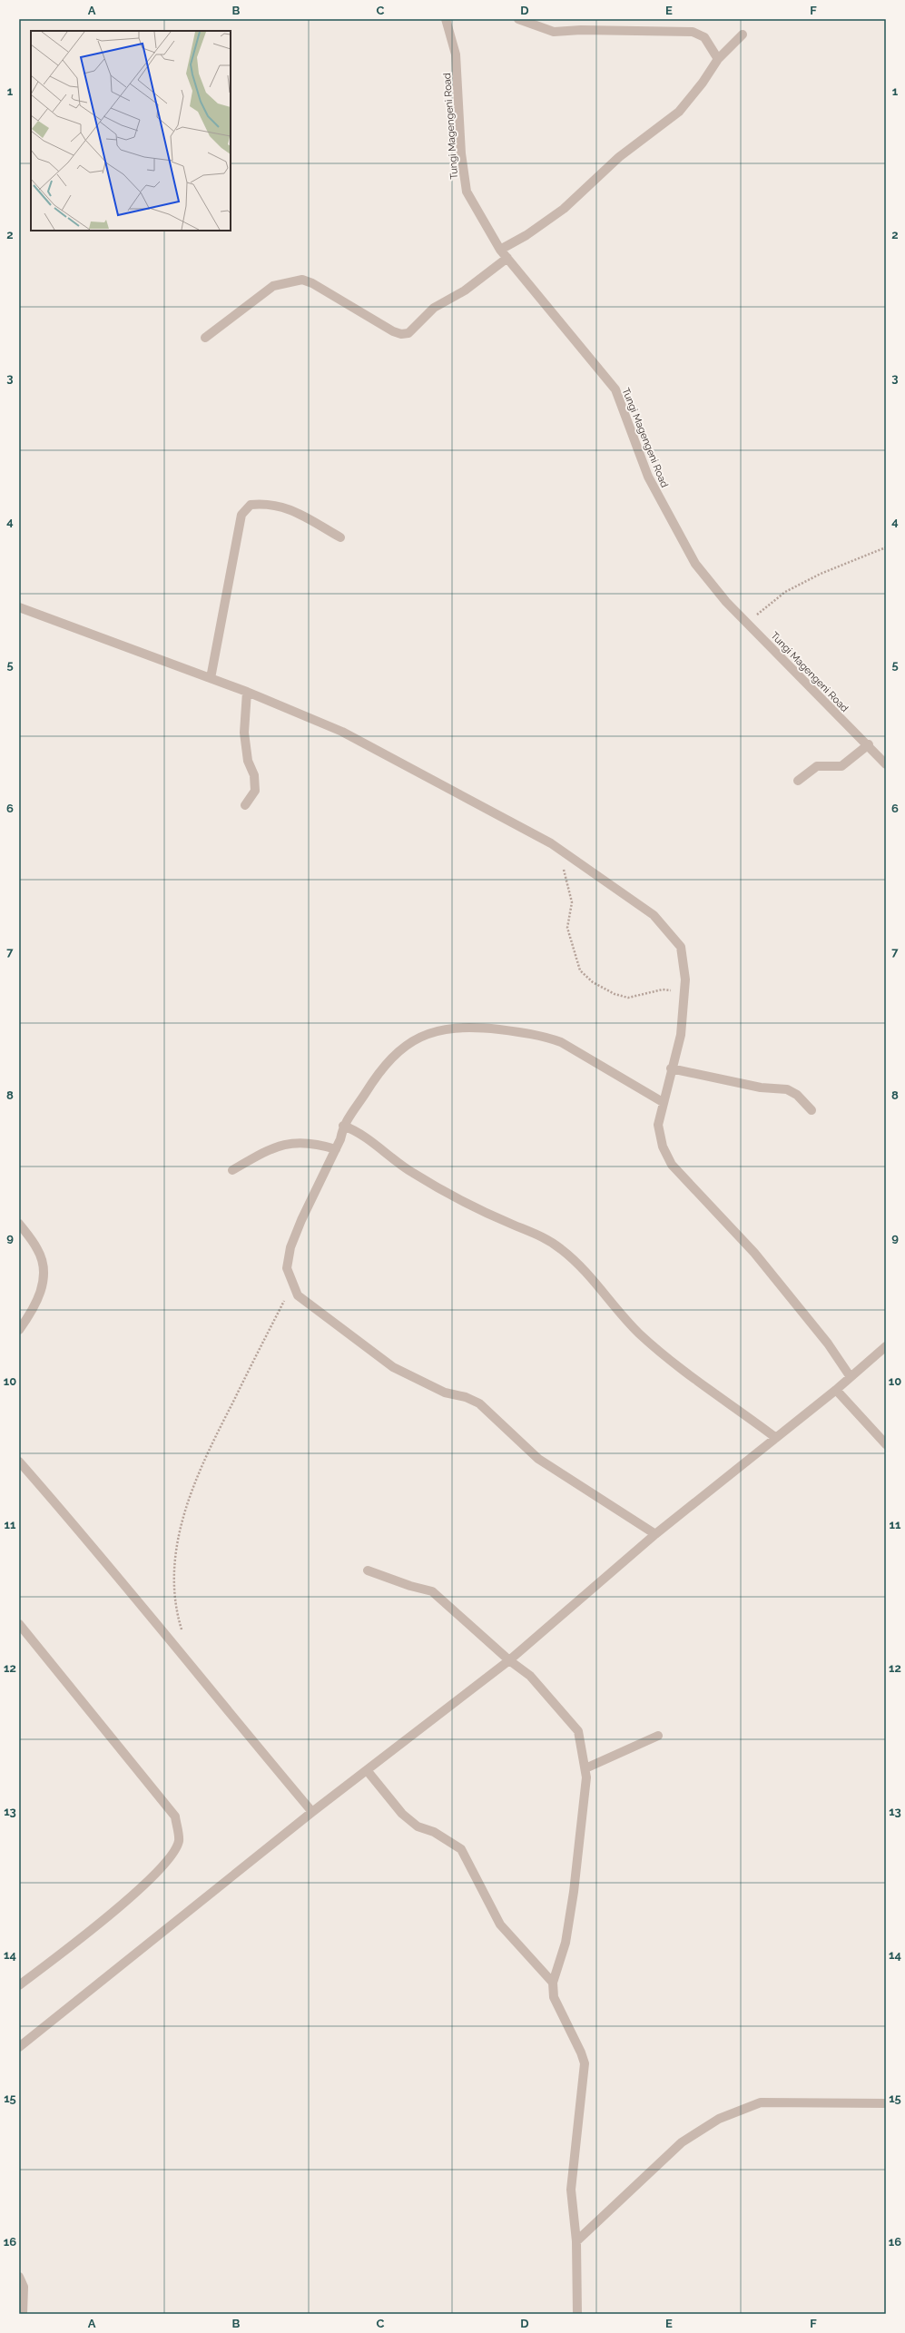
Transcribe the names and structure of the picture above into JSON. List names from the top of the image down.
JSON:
{
  "streets": {
    "street": ["Tungi Magengeni Road"]
  },
  "grid": {
    "columns": [
      "A",
      "B",
      "C",
      "D",
      "E",
      "F"
    ],
    "rows": [
      "1",
      "2",
      "3",
      "4",
      "5",
      "6",
      "7",
      "8",
      "9",
      "10",
      "11",
      "12",
      "13",
      "14",
      "15",
      "16"
    ]
  }
}
